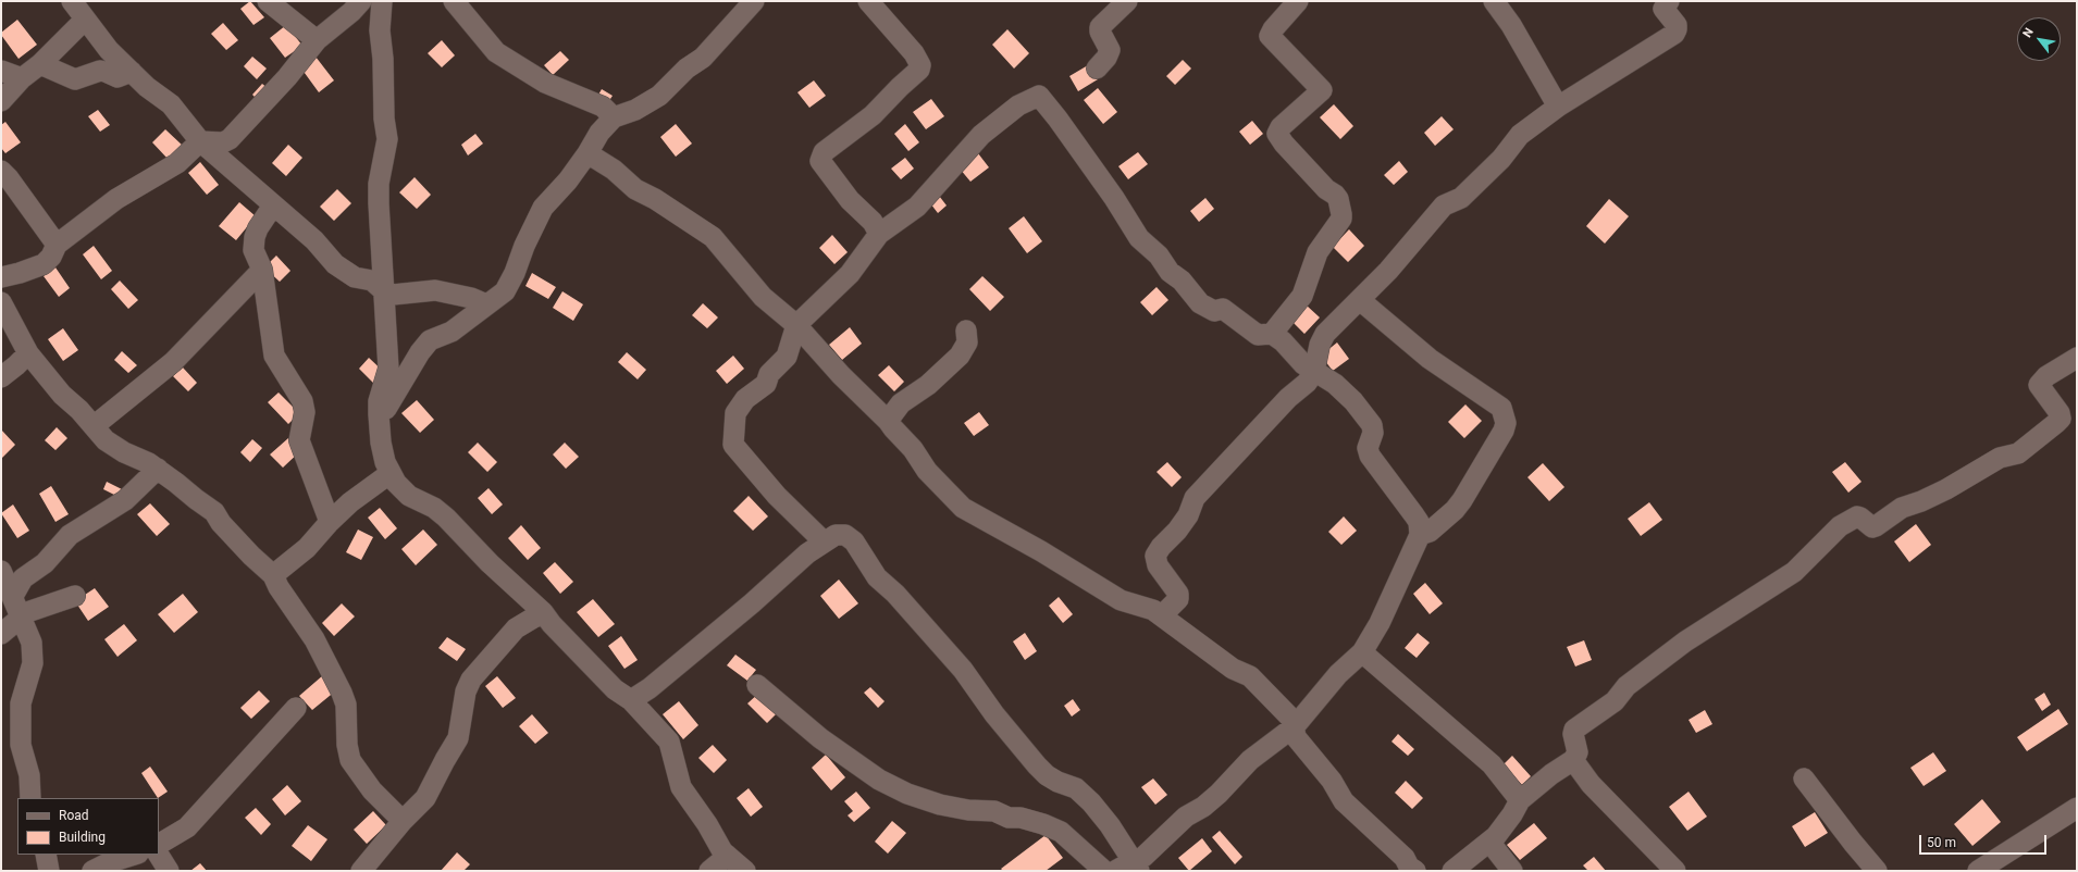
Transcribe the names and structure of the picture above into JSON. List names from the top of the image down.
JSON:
{
  "legend": ["Road", "Building"],
  "scale_bar": "50 m",
  "north": "top left"
}
